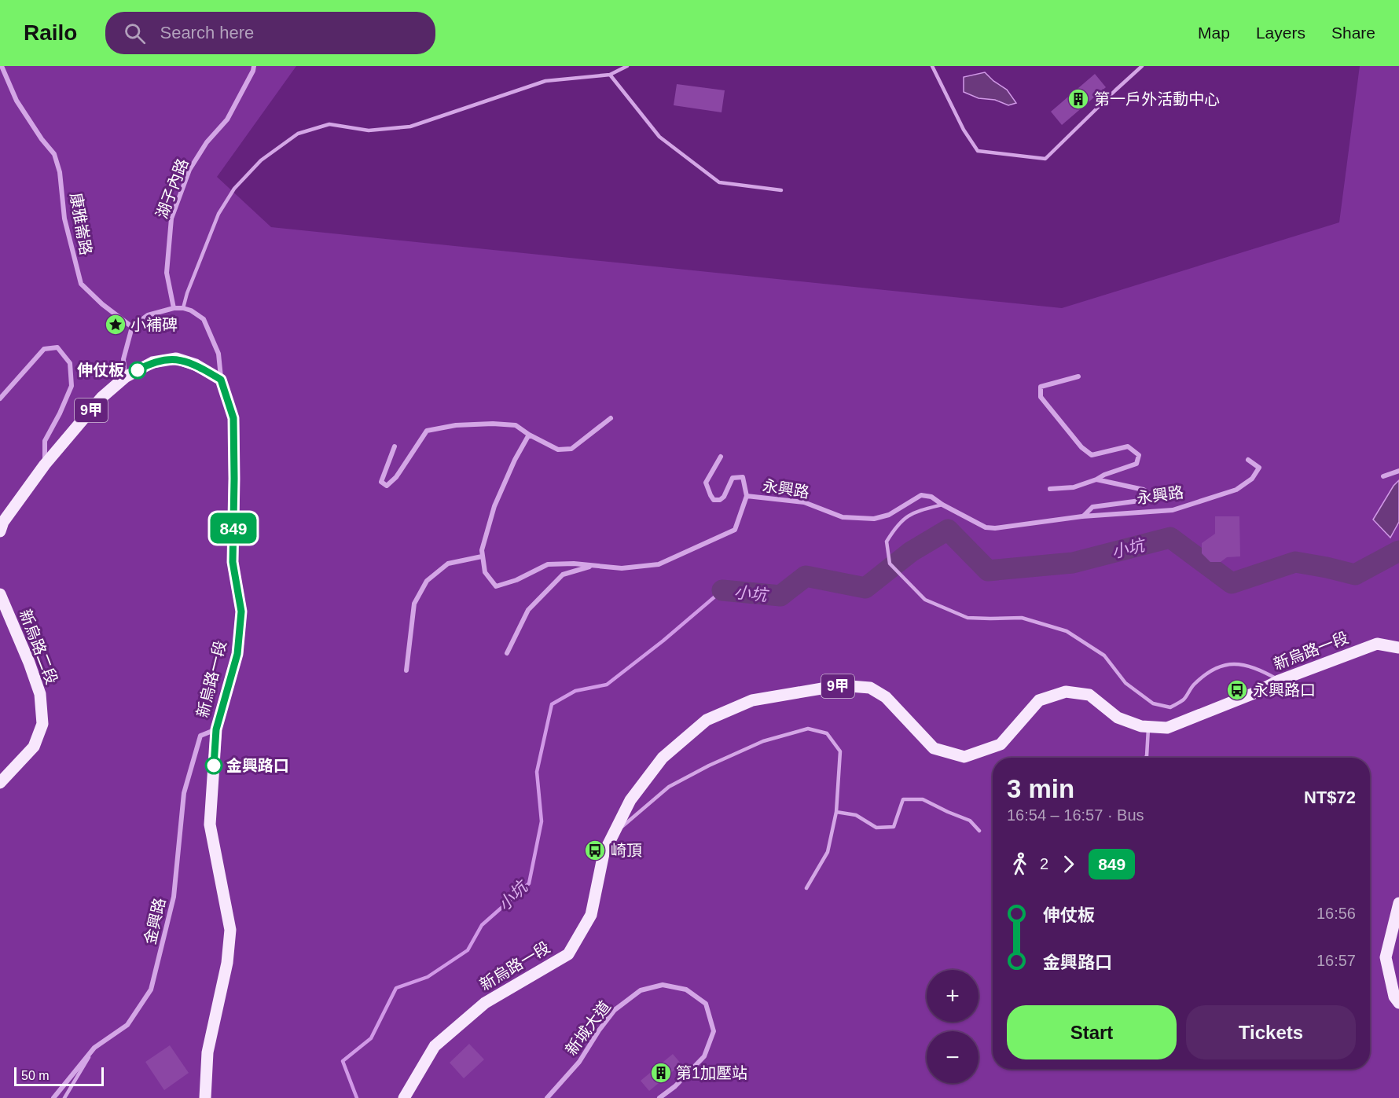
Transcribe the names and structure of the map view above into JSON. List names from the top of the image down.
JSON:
{
  "streets": {
    "main road": ["9甲", "新烏路二段", "新烏路一段"],
    "street": [
      "湖子內路",
      "康雅崙路",
      "永興路",
      "金興路",
      "新城大道"
    ]
  },
  "crossings": [
    ["9甲", "新烏路一段"],
    ["新烏路一段", "金興路"]
  ],
  "water": ["小坑"],
  "places": {
    "building": ["第一戶外活動中心", "第1加壓站"],
    "place": ["小補碑"],
    "other": ["伸仗板", "金興路口"],
    "bus stop": ["永興路口", "崎頂"]
  },
  "lines": ["bus line 849"],
  "scale_bar": "50 m",
  "page": {
    "header": "Railo",
    "search": "Search here",
    "nav": ["Map", "Layers", "Share"],
    "on_map": "849",
    "heading": ["3 min", "16:54 – 16:57 · Bus", "NT$72"],
    "legs": ["2", "849"],
    "list": [
      {
        "name": "伸仗板",
        "value": "16:56"
      },
      {
        "name": "金興路口",
        "value": "16:57"
      }
    ],
    "map_buttons": ["+", "−"],
    "buttons": ["Start", "Tickets"],
    "scale": "50 m"
  }
}
